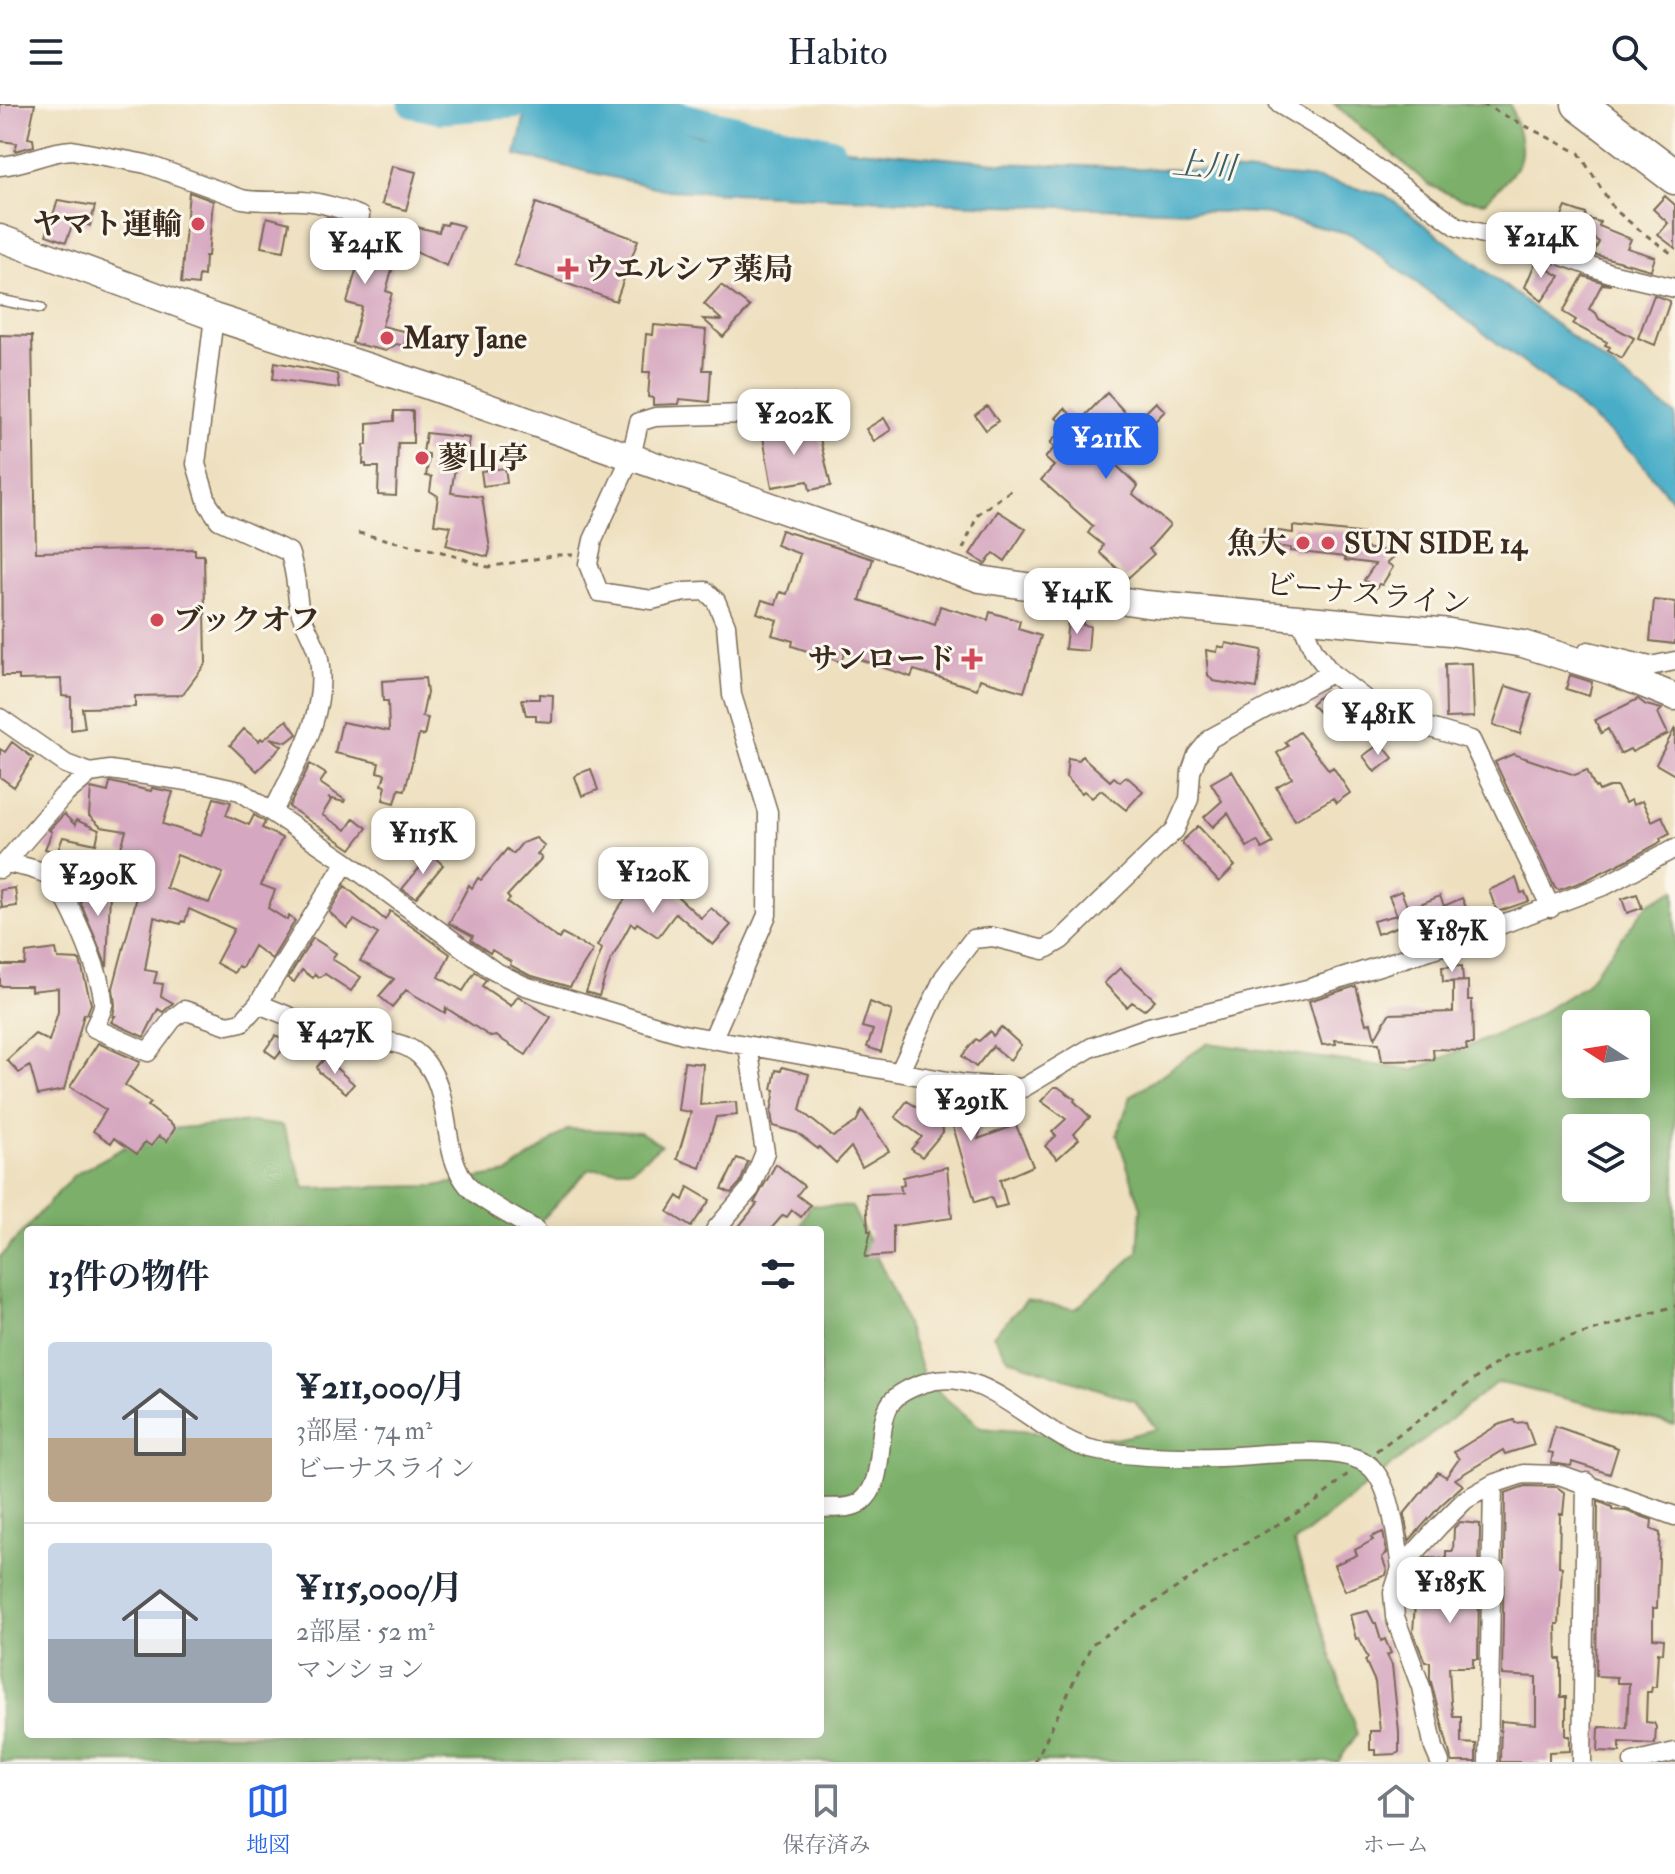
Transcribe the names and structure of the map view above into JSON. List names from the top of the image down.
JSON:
{
  "streets": {
    "main road": ["ビーナスライン"]
  },
  "water": ["上川"],
  "places": {
    "other": [
      "ヤマト運輸",
      "Mary Jane",
      "蓼山亭",
      "魚大",
      "SUN SIDE 14",
      "ブックオフ"
    ],
    "health": ["ウエルシア薬局", "サンロード"]
  },
  "north": "left",
  "page": {
    "header": "Habito",
    "price": [
      "¥214K",
      "¥241K",
      "¥202K",
      "¥211K",
      "¥141K",
      "¥481K",
      "¥115K",
      "¥120K",
      "¥290K",
      "¥187K",
      "¥427K",
      "¥291K",
      "¥185K"
    ],
    "heading": "13件の物件",
    "list": [
      {
        "name": "¥211,000/月",
        "note": "3部屋 · 74 m² · ビーナスライン"
      },
      {
        "name": "¥115,000/月",
        "note": "2部屋 · 52 m² · マンション"
      }
    ],
    "tabs": ["地図", "保存済み", "ホーム"]
  }
}
